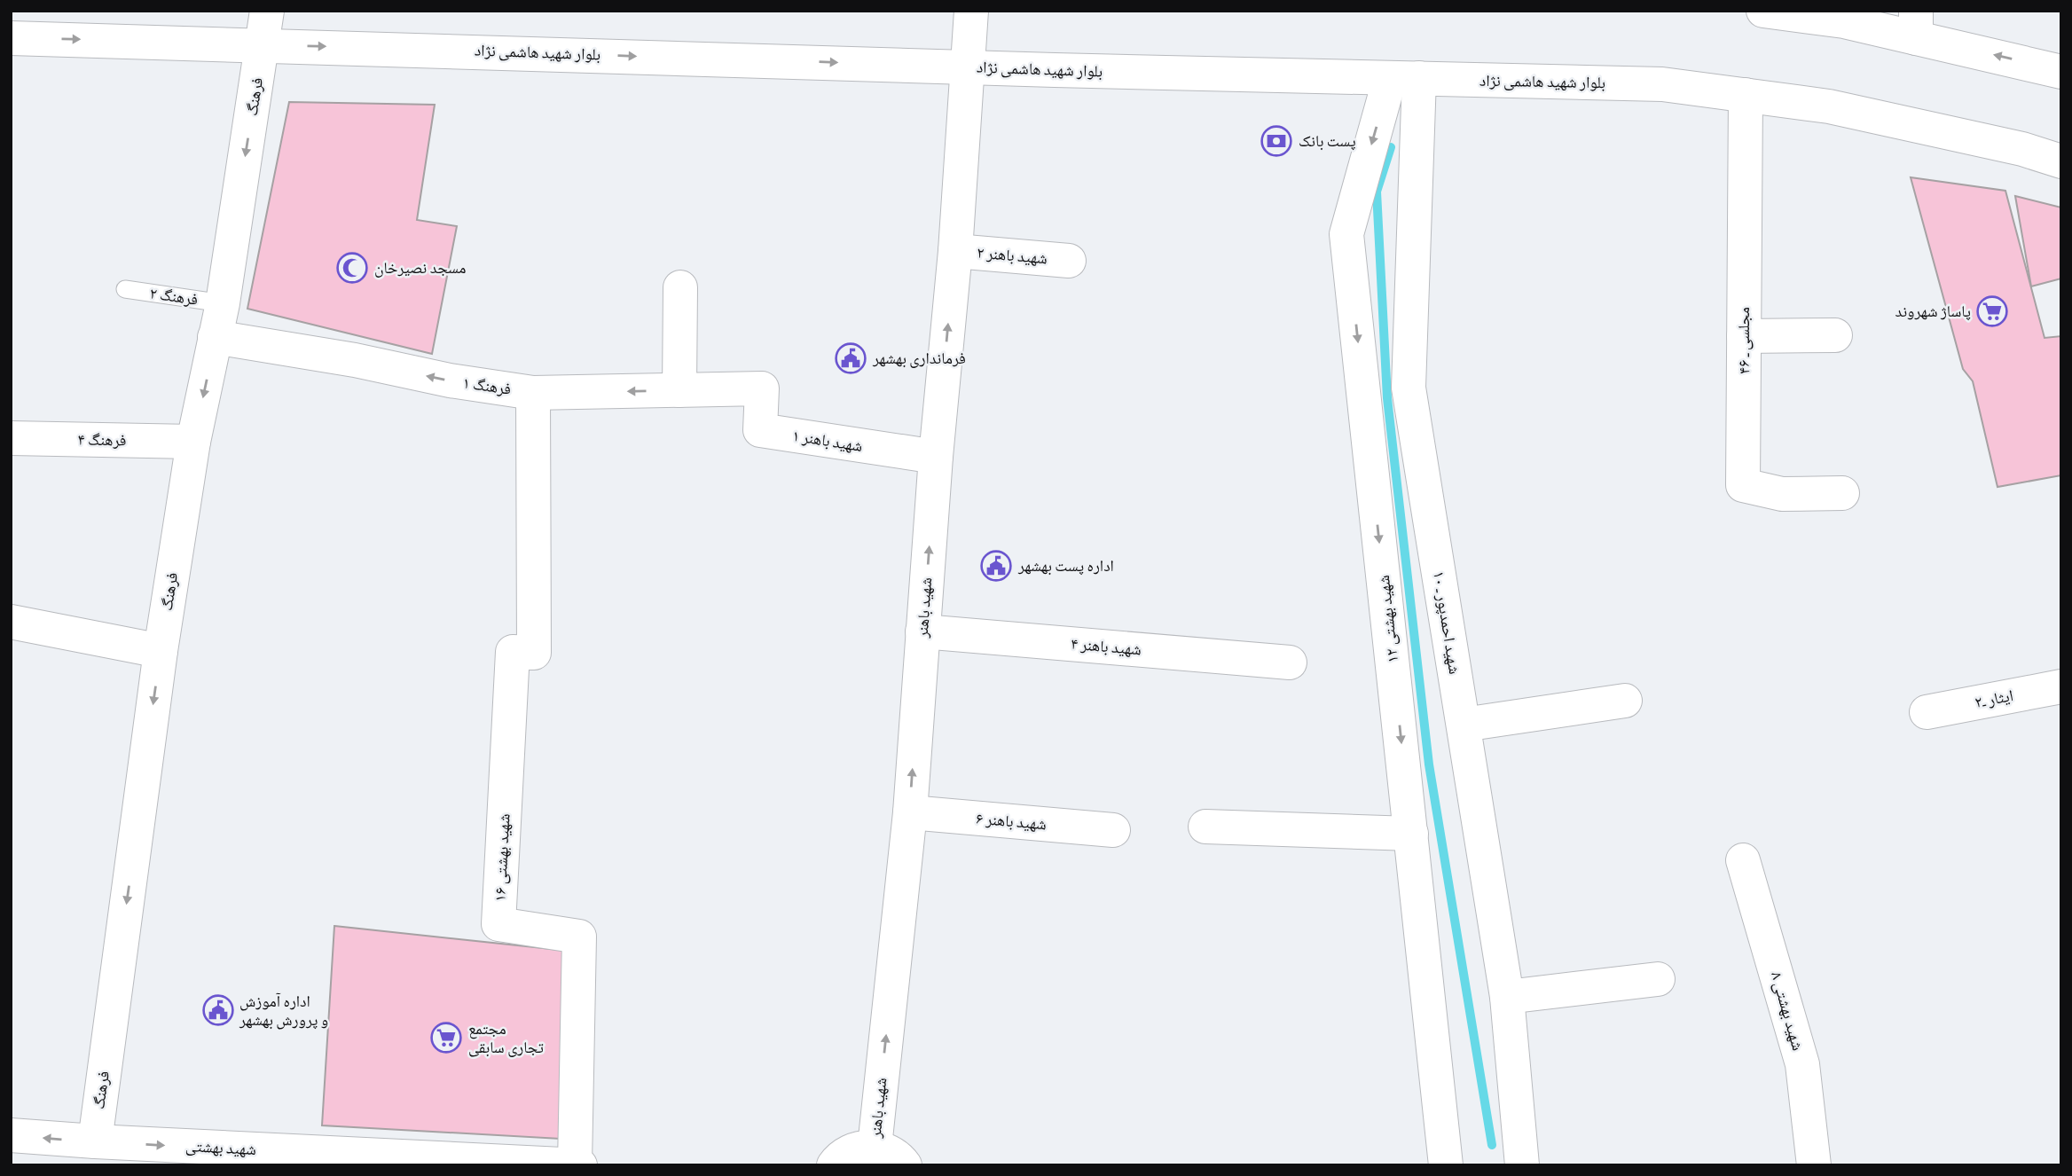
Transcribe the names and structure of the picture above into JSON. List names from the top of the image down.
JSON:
{
  "streets": {
    "street": [
      "بلوار شهید هاشمی نژاد",
      "فرهنگ",
      "شهید باهنر ۲",
      "مجلسی ـ ۴۶",
      "فرهنگ ۱",
      "فرهنگ ۴",
      "شهید باهنر ۱",
      "شهید باهنر",
      "شهید بهشتی ۱۲",
      "شهید احمدپور ـ ۱۰",
      "شهید باهنر ۴",
      "ایثار ـ۲",
      "شهید باهنر ۶",
      "شهید بهشتی ۱۶",
      "شهید بهشتی ۸",
      "شهید بهشتی"
    ],
    "lane": ["فرهنگ ۲"]
  },
  "crossings": [
    ["بلوار شهید هاشمی نژاد", "فرهنگ"],
    ["بلوار شهید هاشمی نژاد", "مجلسی ـ ۴۶"],
    ["بلوار شهید هاشمی نژاد", "شهید باهنر"],
    ["بلوار شهید هاشمی نژاد", "شهید بهشتی ۱۲"],
    ["بلوار شهید هاشمی نژاد", "شهید احمدپور ـ ۱۰"],
    ["فرهنگ", "فرهنگ ۲"],
    ["فرهنگ", "فرهنگ ۱"],
    ["فرهنگ", "فرهنگ ۴"],
    ["فرهنگ", "شهید بهشتی"],
    ["شهید باهنر ۲", "شهید باهنر"],
    ["فرهنگ ۱", "شهید باهنر ۱"],
    ["فرهنگ ۱", "شهید بهشتی ۱۶"],
    ["شهید باهنر ۱", "شهید باهنر"],
    ["شهید باهنر", "شهید باهنر ۴"],
    ["شهید باهنر", "شهید باهنر ۶"],
    ["شهید بهشتی ۱۲", "شهید احمدپور ـ ۱۰"],
    ["شهید بهشتی ۱۶", "شهید بهشتی"]
  ],
  "one_way": [
    "بلوار شهید هاشمی نژاد",
    "فرهنگ",
    "فرهنگ ۱",
    "شهید باهنر",
    "شهید بهشتی ۱۲"
  ],
  "places": {
    "bank": ["پست بانک"],
    "mosque": ["مسجد نصیرخان"],
    "supermarket": ["پاساژ شهروند", "مجتمع تجاری سابقی"],
    "public building": ["فرمانداری بهشهر", "اداره پست بهشهر", "اداره آموزش و پرورش بهشهر"]
  }
}
